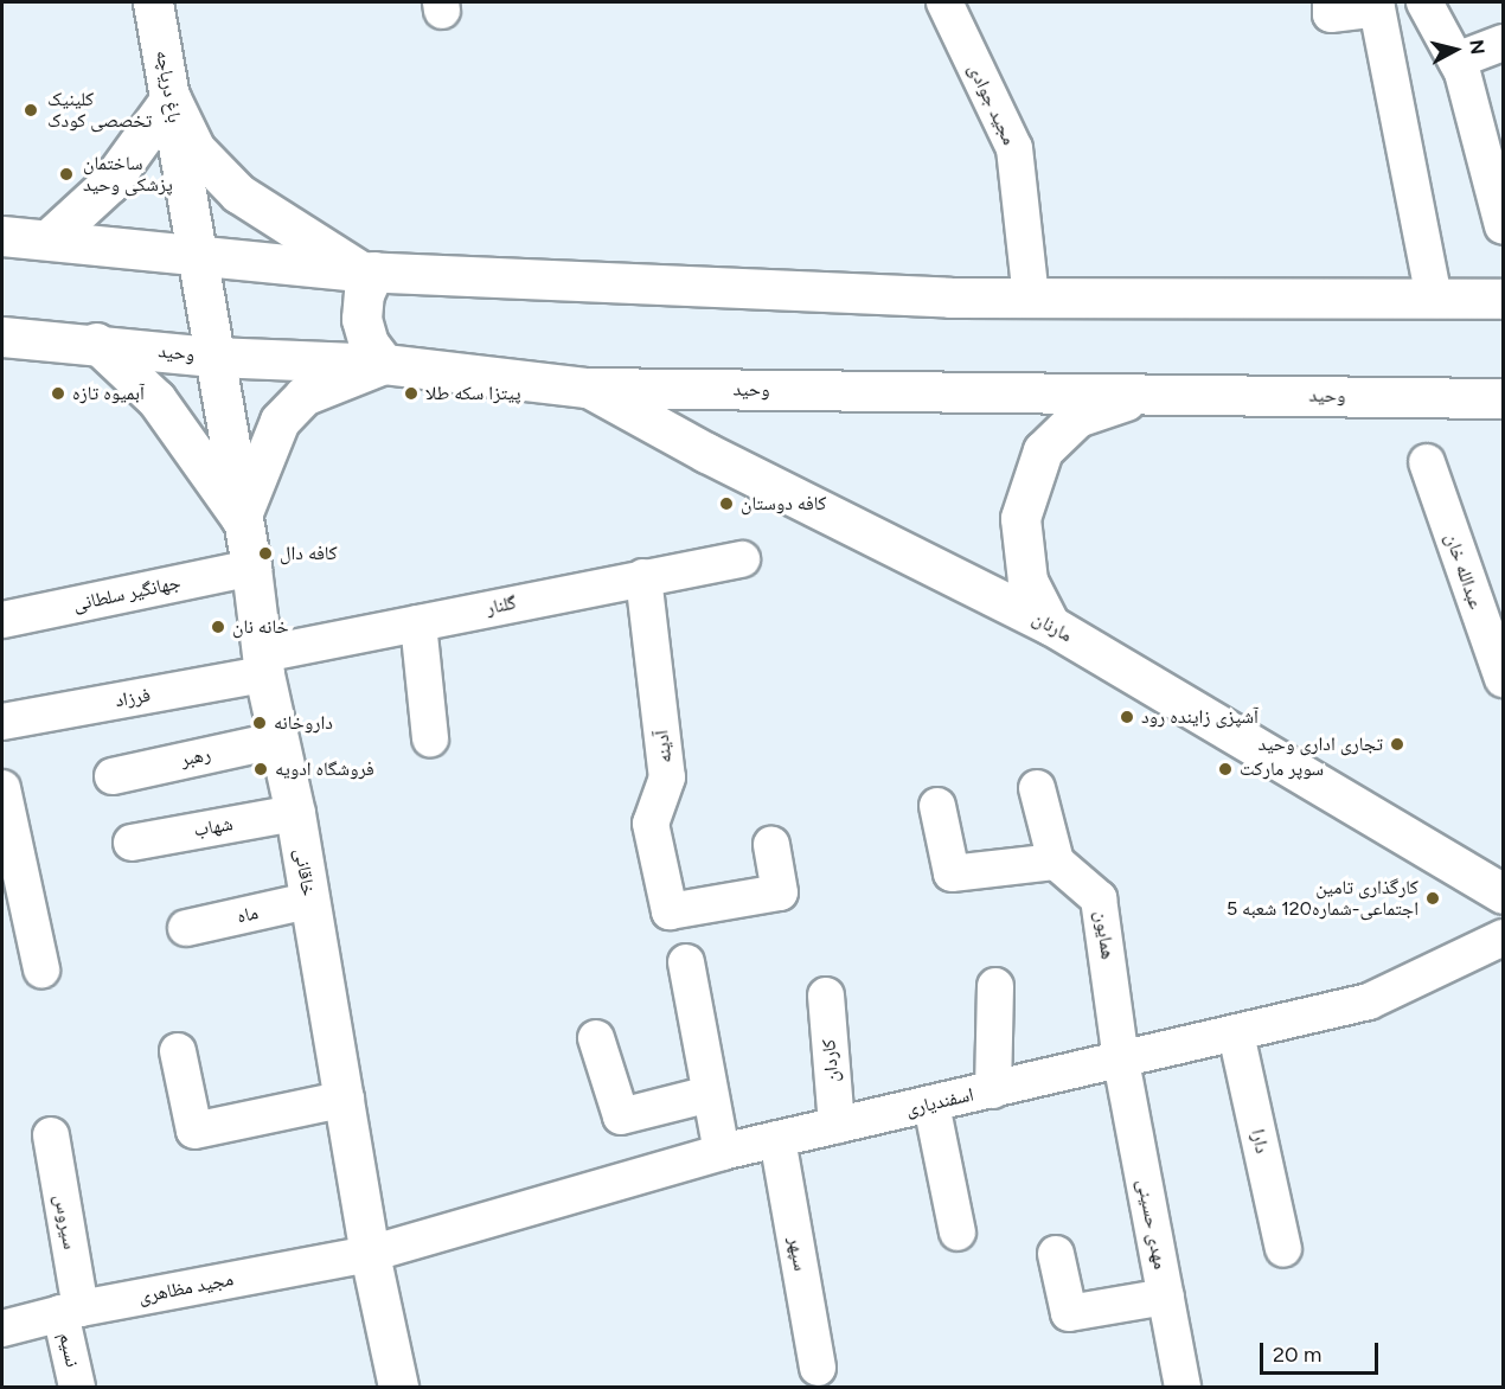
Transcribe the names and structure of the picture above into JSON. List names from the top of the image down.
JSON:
{
  "streets": {
    "main road": [
      "باغ دریاچه",
      "وحید",
      "مارنان",
      "خاقانی"
    ],
    "street": [
      "مجید جوادی",
      "عبدالله خان",
      "جهانگیر سلطانی",
      "گلنار",
      "فرزاد",
      "آدینه",
      "رهبر",
      "شهاب",
      "ماه",
      "همایون",
      "کاردان",
      "اسفندیاری",
      "دارا",
      "سیروس",
      "مهدی حسینی",
      "سپهر",
      "مجید مظاهری",
      "نسیم"
    ]
  },
  "crossings": [
    ["باغ دریاچه", "وحید"],
    ["باغ دریاچه", "خاقانی"],
    ["وحید", "مارنان"],
    ["وحید", "خاقانی"],
    ["جهانگیر سلطانی", "خاقانی"],
    ["گلنار", "فرزاد"],
    ["گلنار", "آدینه"],
    ["گلنار", "خاقانی"],
    ["فرزاد", "خاقانی"],
    ["رهبر", "خاقانی"],
    ["شهاب", "خاقانی"],
    ["خاقانی", "ماه"],
    ["خاقانی", "اسفندیاری"],
    ["خاقانی", "مجید مظاهری"],
    ["همایون", "اسفندیاری"],
    ["همایون", "مهدی حسینی"],
    ["کاردان", "اسفندیاری"],
    ["اسفندیاری", "دارا"],
    ["اسفندیاری", "مهدی حسینی"],
    ["اسفندیاری", "سپهر"],
    ["اسفندیاری", "مجید مظاهری"],
    ["سیروس", "مجید مظاهری"],
    ["سیروس", "نسیم"],
    ["مجید مظاهری", "نسیم"]
  ],
  "places": [
    "کلینیک تخصصی کودک",
    "ساختمان پزشکی وحید",
    "آبمیوه تازه",
    "پیتزا سکه طلا",
    "کافه دوستان",
    "کافه دال",
    "خانه نان",
    "آشپزی زاینده رود",
    "داروخانه",
    "تجاری اداری وحید",
    "فروشگاه ادویه",
    "سوپر مارکت",
    "کارگذاری تامین اجتماعی-شماره120 شعبه 5"
  ],
  "scale_bar": "20 m",
  "north": "right"
}
